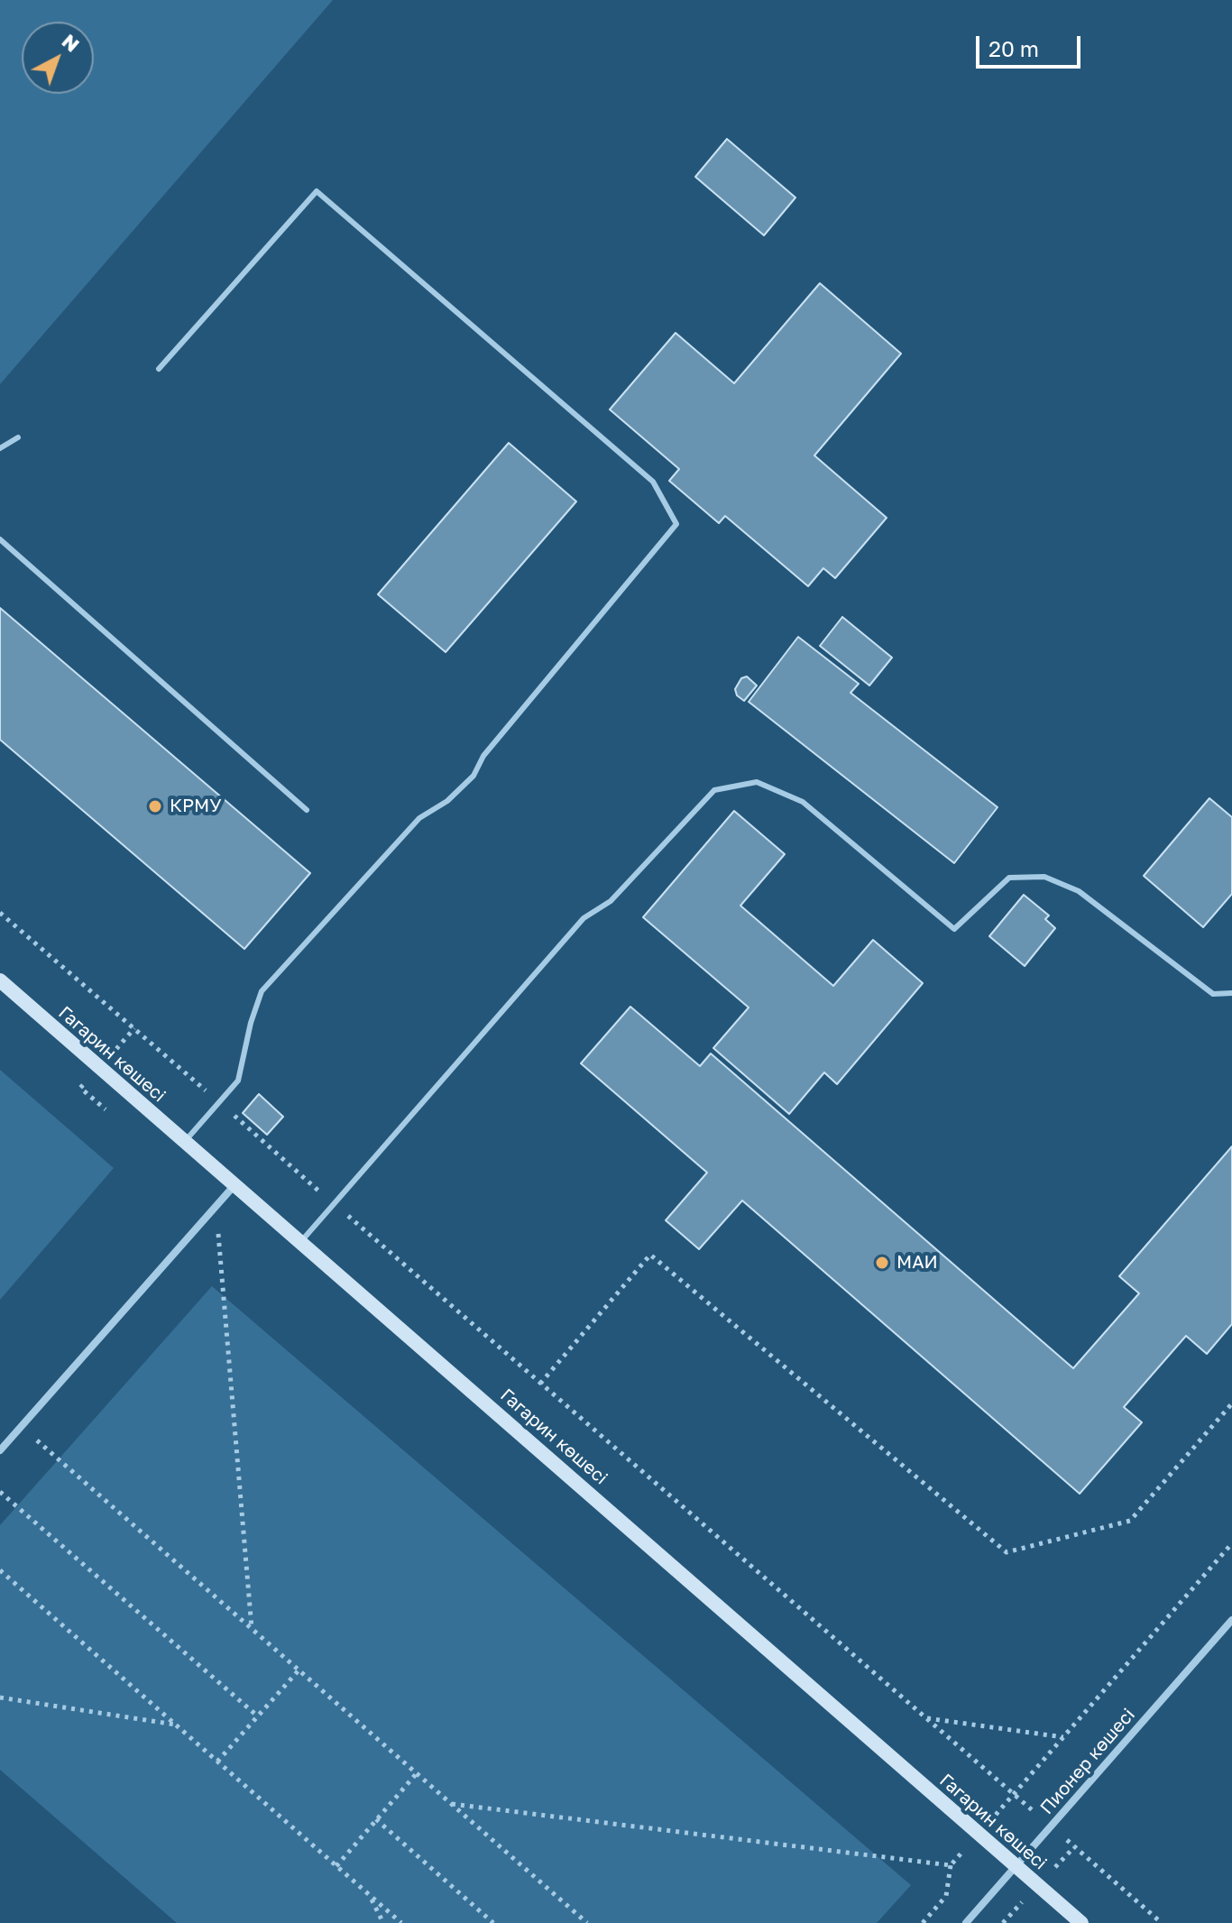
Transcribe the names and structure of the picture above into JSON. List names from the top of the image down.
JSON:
{
  "streets": {
    "main road": ["Гагарин көшесі"],
    "street": ["Пионер көшесі"]
  },
  "crossings": [
    ["Гагарин көшесі", "Пионер көшесі"]
  ],
  "places": ["КРМУ", "МАИ"],
  "scale_bar": "20 m",
  "north": "top right"
}
